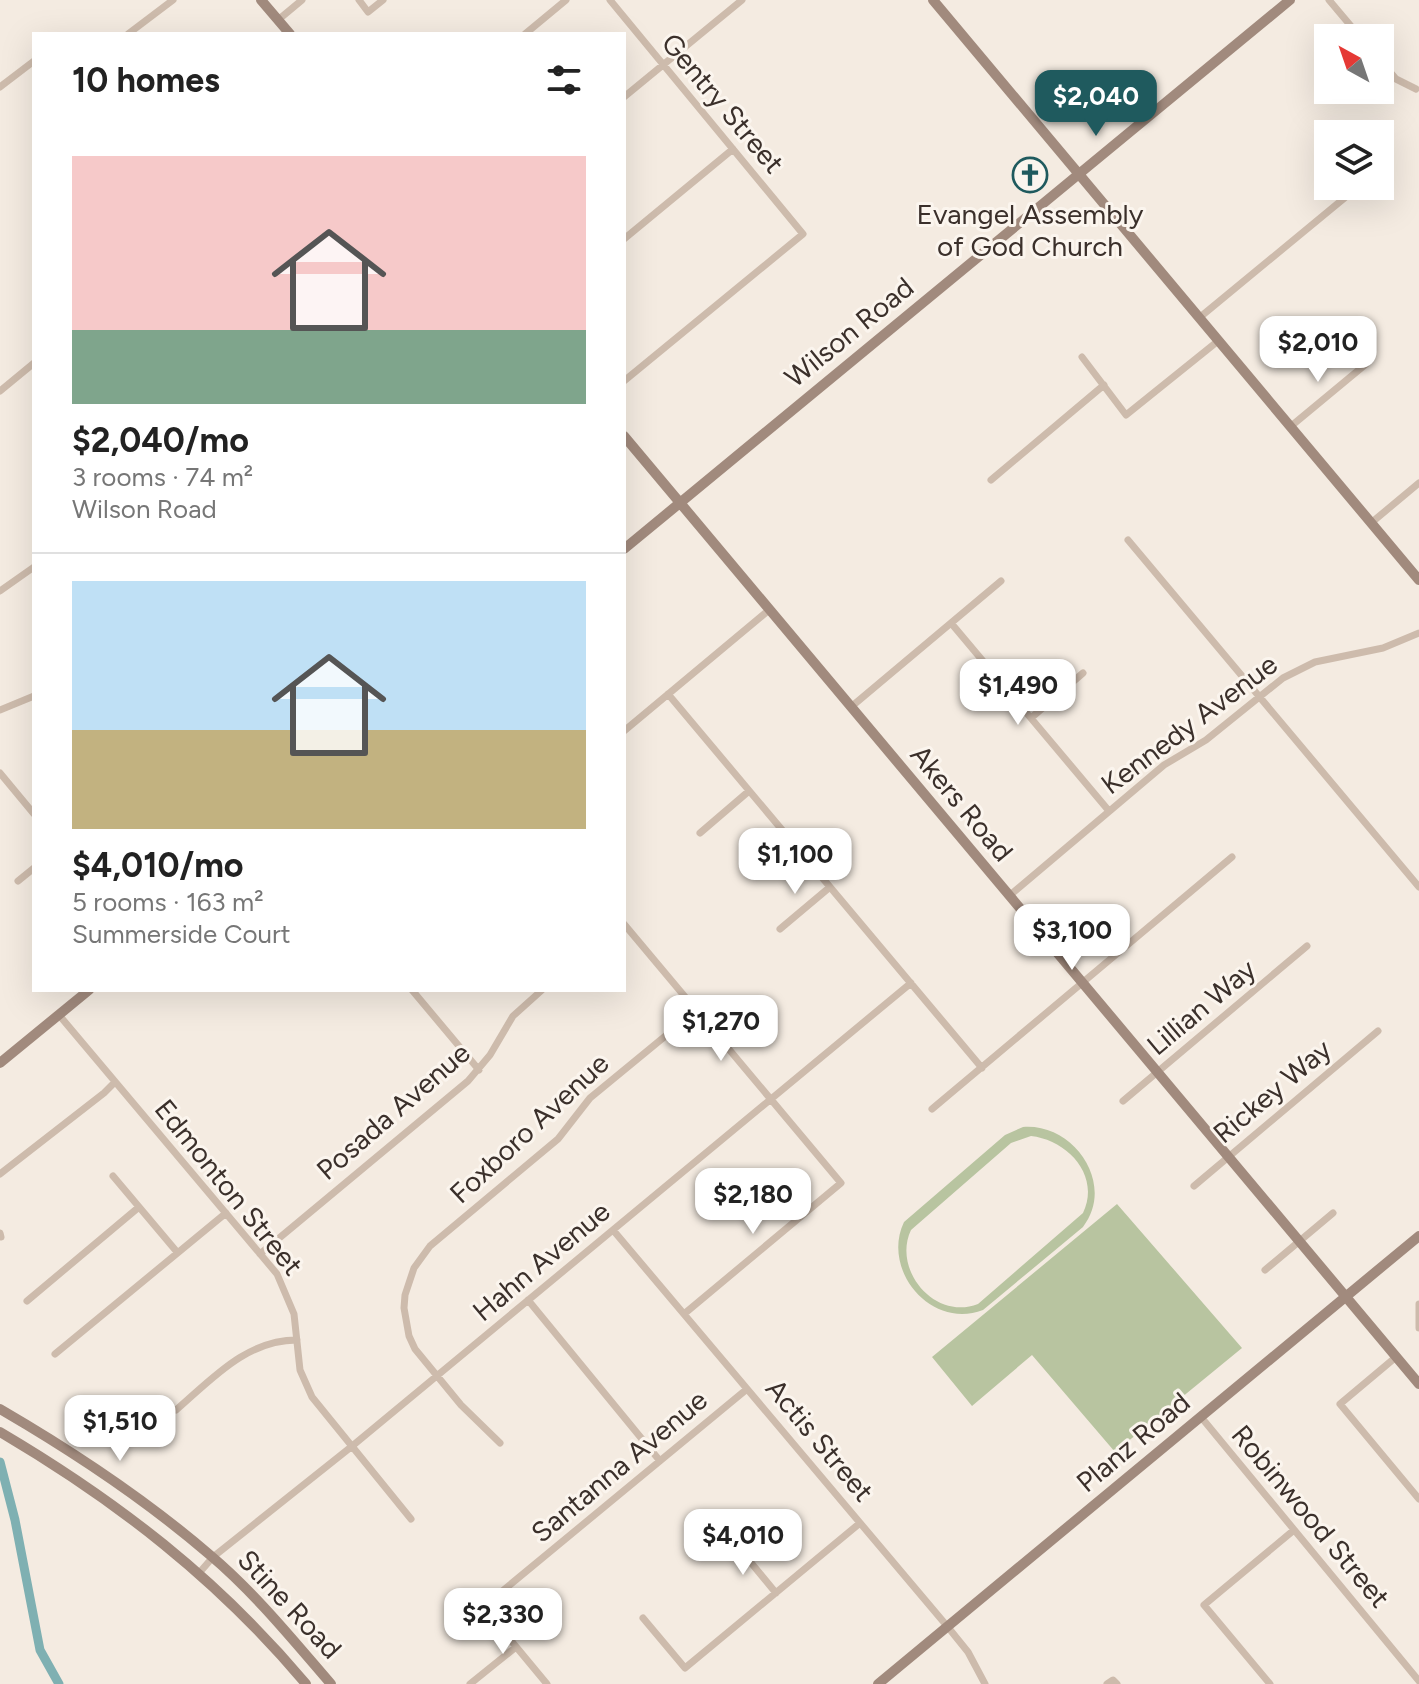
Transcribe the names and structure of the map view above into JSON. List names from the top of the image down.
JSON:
{
  "streets": {
    "street": [
      "Gentry Street",
      "Wilson Road",
      "Kennedy Avenue",
      "Akers Road",
      "Lillian Way",
      "Rickey Way",
      "Posada Avenue",
      "Foxboro Avenue",
      "Edmonton Street",
      "Hahn Avenue",
      "Actis Street",
      "Planz Road",
      "Santanna Avenue",
      "Robinwood Street",
      "Stine Road"
    ]
  },
  "crossings": [
    ["Wilson Road", "Akers Road"],
    ["Kennedy Avenue", "Akers Road"],
    ["Akers Road", "Lillian Way"],
    ["Akers Road", "Rickey Way"],
    ["Akers Road", "Planz Road"],
    ["Posada Avenue", "Edmonton Street"],
    ["Foxboro Avenue", "Hahn Avenue"],
    ["Edmonton Street", "Hahn Avenue"],
    ["Hahn Avenue", "Actis Street"],
    ["Hahn Avenue", "Stine Road"],
    ["Actis Street", "Planz Road"],
    ["Actis Street", "Santanna Avenue"],
    ["Planz Road", "Robinwood Street"]
  ],
  "places": {
    "church": ["Evangel Assembly of God Church"]
  },
  "north": "top left",
  "page": {
    "heading": "10 homes",
    "price": [
      "$2,040",
      "$2,010",
      "$1,490",
      "$1,100",
      "$3,100",
      "$1,270",
      "$2,180",
      "$1,510",
      "$4,010",
      "$2,330"
    ],
    "list": [
      {
        "name": "$2,040/mo",
        "note": "3 rooms · 74 m² · Wilson Road"
      },
      {
        "name": "$4,010/mo",
        "note": "5 rooms · 163 m² · Summerside Court"
      }
    ]
  }
}
